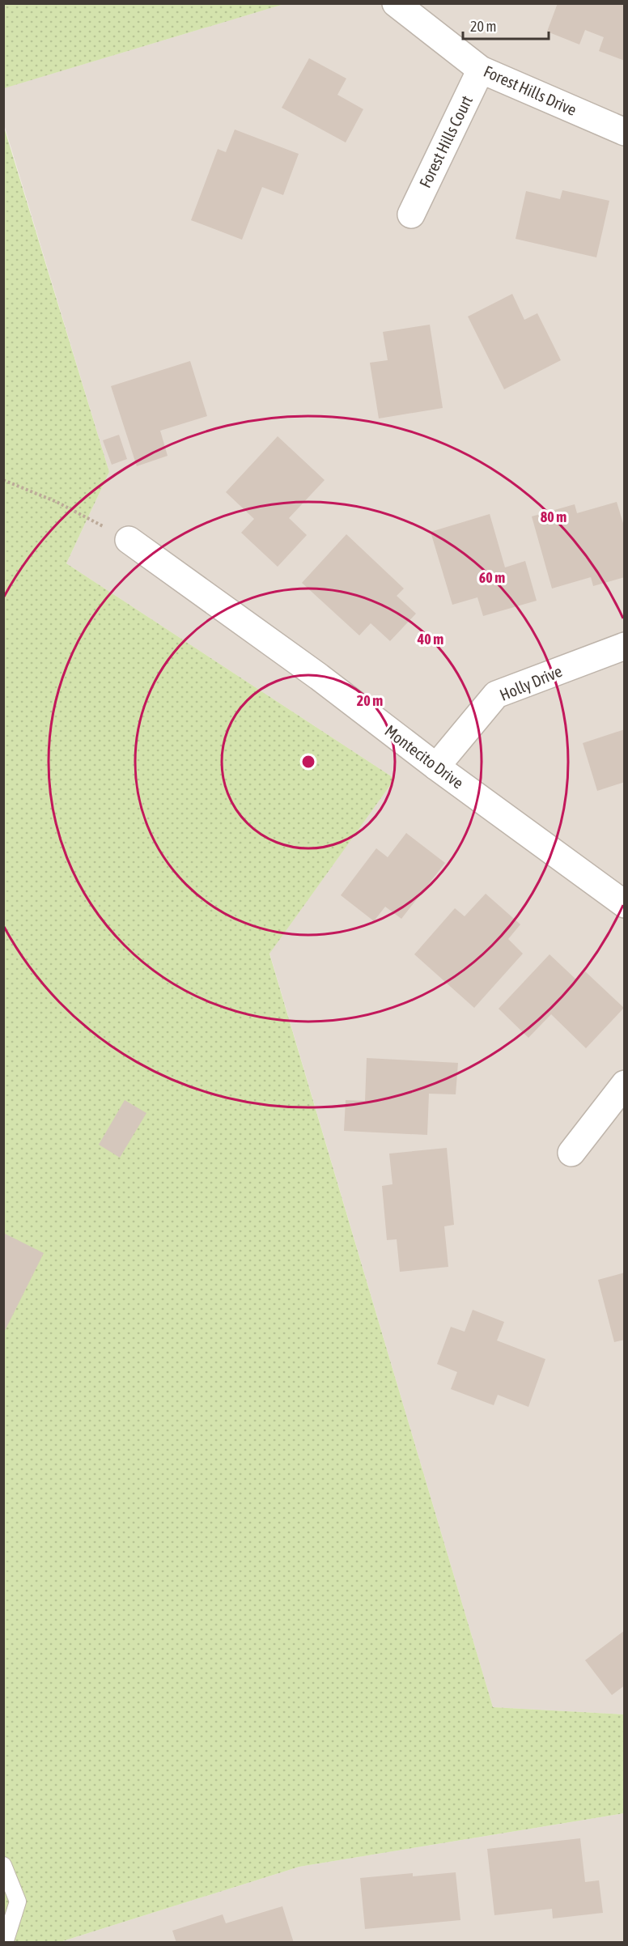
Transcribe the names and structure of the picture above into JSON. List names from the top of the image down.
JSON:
{
  "streets": {
    "street": [
      "Forest Hills Drive",
      "Forest Hills Court",
      "Holly Drive",
      "Montecito Drive"
    ]
  },
  "crossings": [
    ["Forest Hills Drive", "Forest Hills Court"],
    ["Holly Drive", "Montecito Drive"]
  ],
  "scale_bar": "20 m",
  "rings": [
    "80 m",
    "60 m",
    "40 m",
    "20 m"
  ]
}
